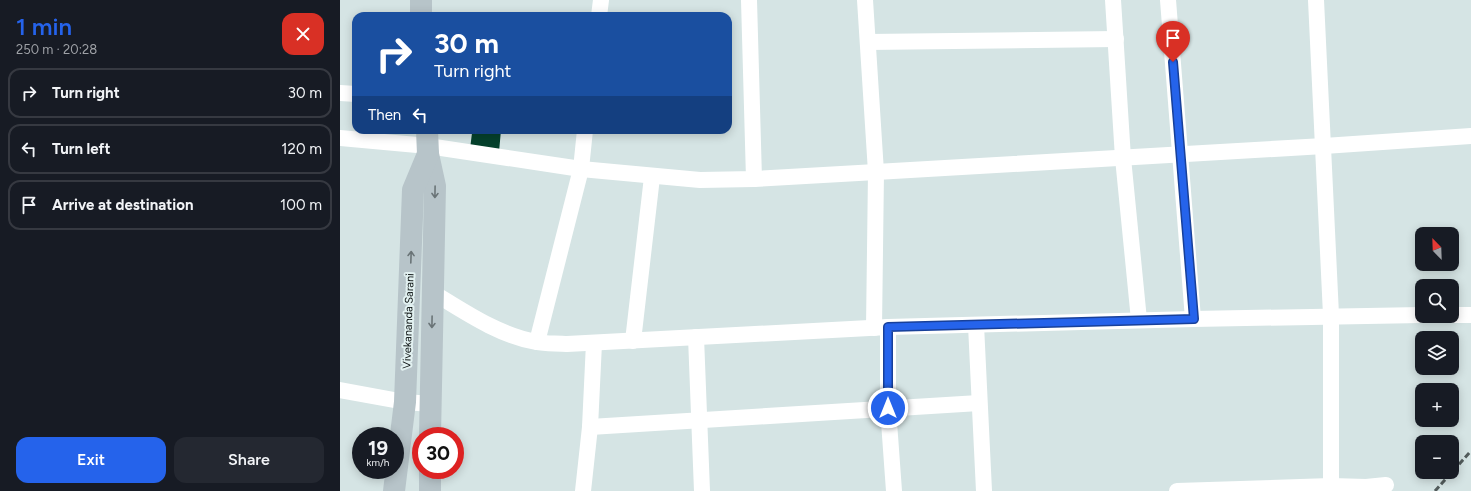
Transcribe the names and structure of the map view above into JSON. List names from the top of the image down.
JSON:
{
  "streets": {
    "street": ["Vivekananda Sarani"]
  },
  "north": "top left",
  "page": {
    "heading": ["1 min", "250 m · 20:28"],
    "turn": ["30 m", "Turn right"],
    "list": [
      {
        "name": "Turn right",
        "value": "30 m"
      },
      {
        "name": "Turn left",
        "value": "120 m"
      },
      {
        "name": "Arrive at destination",
        "value": "100 m"
      }
    ],
    "then": "Then",
    "map_buttons": ["+", "−"],
    "speed": "19 km/h",
    "limit": "30",
    "buttons": ["Exit", "Share"]
  }
}
